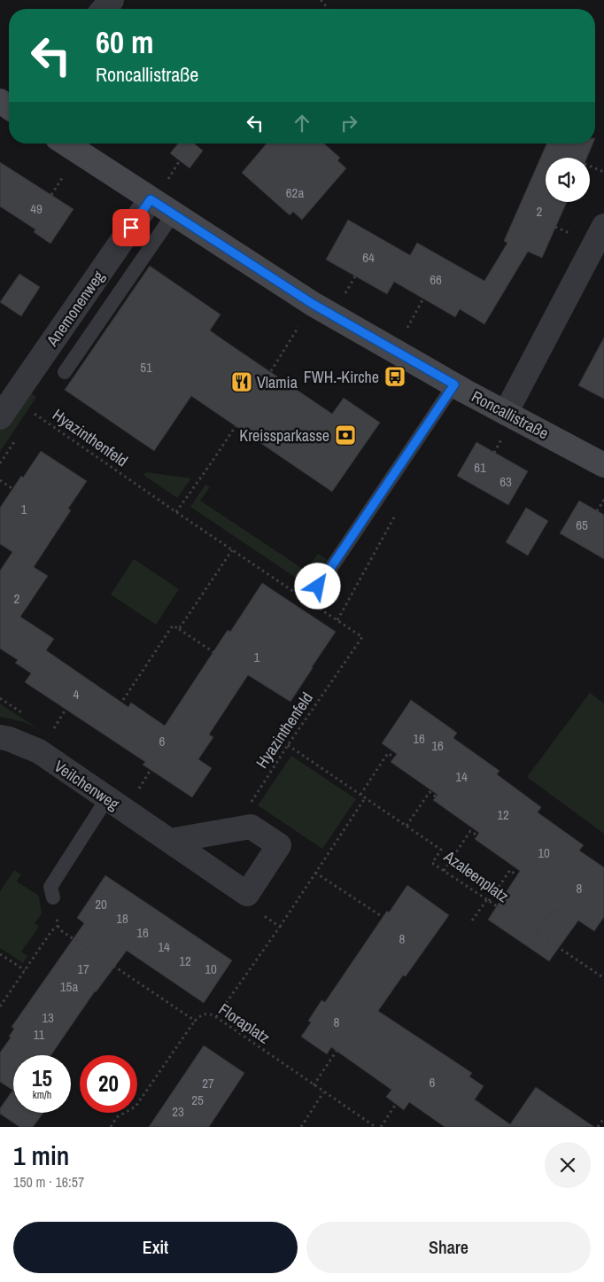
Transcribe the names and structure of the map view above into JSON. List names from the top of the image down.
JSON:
{
  "streets": {
    "street": ["Anemonenweg", "Roncallistraße", "Veilchenweg"],
    "path": ["Hyazinthenfeld", "Azaleenplatz", "Floraplatz"]
  },
  "crossings": [
    ["Anemonenweg", "Roncallistraße"],
    ["Anemonenweg", "Hyazinthenfeld"],
    ["Hyazinthenfeld", "Azaleenplatz"]
  ],
  "places": {
    "bus stop": ["FWH.-Kirche"],
    "restaurant": ["Vlamia"],
    "bank": ["Kreissparkasse"]
  },
  "house_numbers": [
    "62a",
    "49",
    "2",
    "64",
    "66",
    "51",
    "61",
    "63",
    "1",
    "65",
    "2",
    "1",
    "4",
    "16",
    "6",
    "16",
    "14",
    "12",
    "10",
    "8",
    "20",
    "18",
    "16",
    "8",
    "14",
    "12",
    "17",
    "10",
    "15a",
    "13",
    "8",
    "11",
    "6",
    "27",
    "25",
    "23"
  ],
  "page": {
    "turn": ["60 m", "Roncallistraße"],
    "speed": "15 km/h",
    "limit": "20",
    "heading": ["1 min", "150 m · 16:57"],
    "buttons": ["Exit", "Share"]
  }
}
